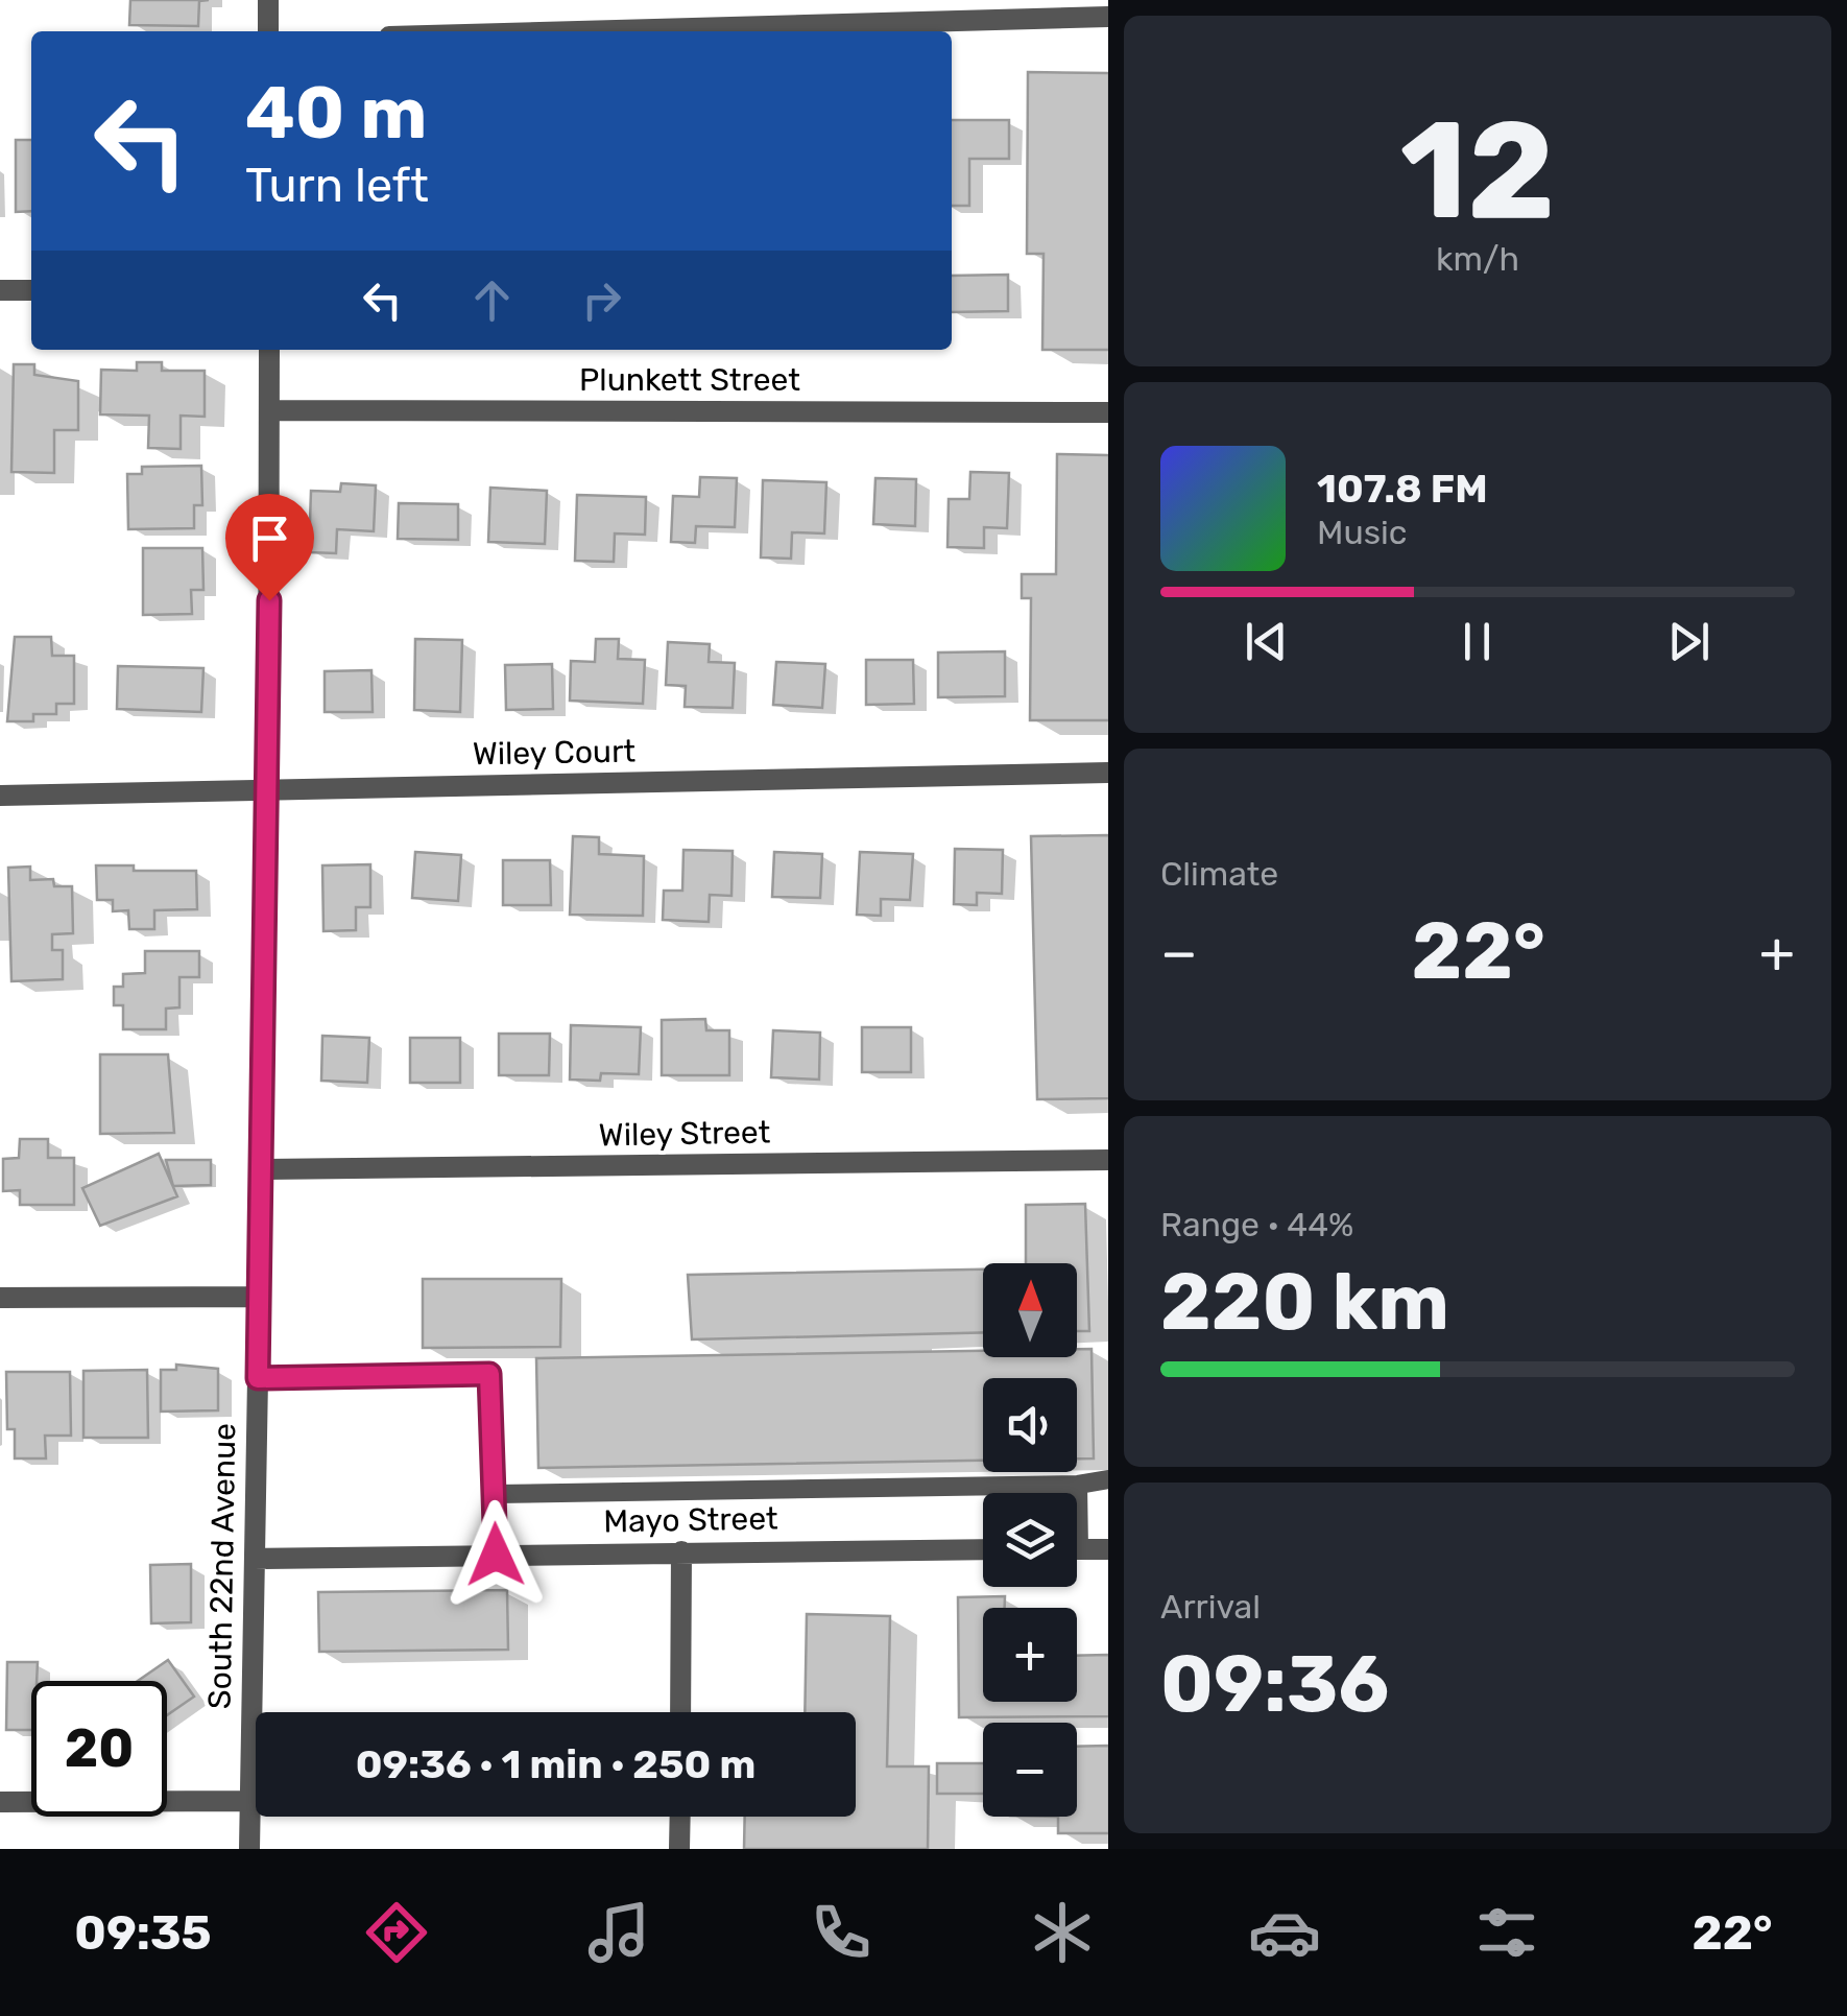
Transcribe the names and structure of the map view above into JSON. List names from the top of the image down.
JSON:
{
  "streets": {
    "street": [
      "Plunkett Street",
      "Wiley Court",
      "Wiley Street",
      "Mayo Street",
      "South 22nd Avenue"
    ]
  },
  "crossings": [
    ["Plunkett Street", "South 22nd Avenue"],
    ["Wiley Court", "South 22nd Avenue"],
    ["Wiley Street", "South 22nd Avenue"],
    ["Mayo Street", "South 22nd Avenue"]
  ],
  "north": "top",
  "page": {
    "tile": [
      ["12", "km/h"],
      "Climate",
      ["Range · 44%", "220 km"],
      ["Arrival", "09:36"]
    ],
    "turn": ["40 m", "Turn left"],
    "song": ["107.8 FM", "Music"],
    "heat": ["−", "22°", "+"],
    "map_buttons": ["+", "−"],
    "limit": "20",
    "trip": "09:36 · 1 min · 250 m",
    "tabs": ["09:35", "22°"]
  }
}
